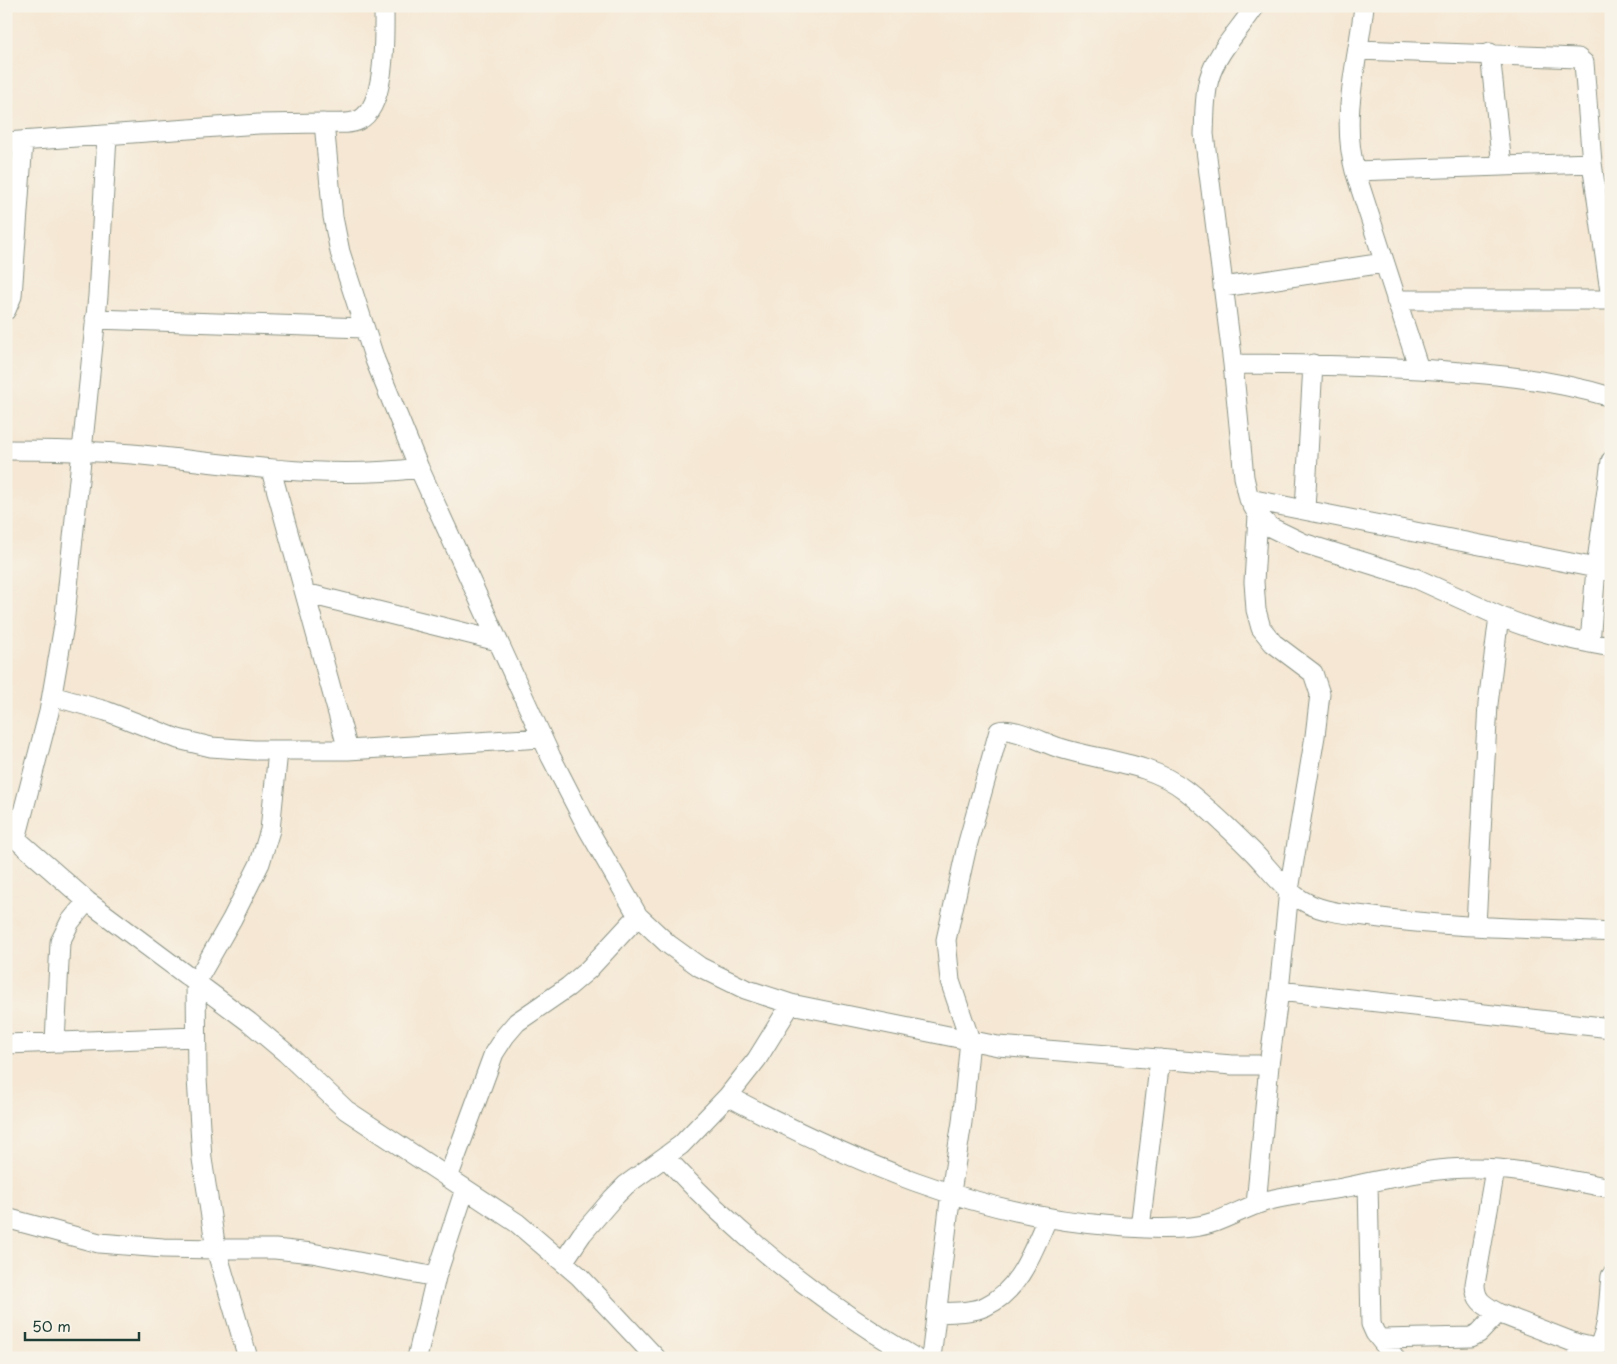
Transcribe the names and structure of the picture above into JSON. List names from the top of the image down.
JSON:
{
  "scale_bar": "50 m"
}
